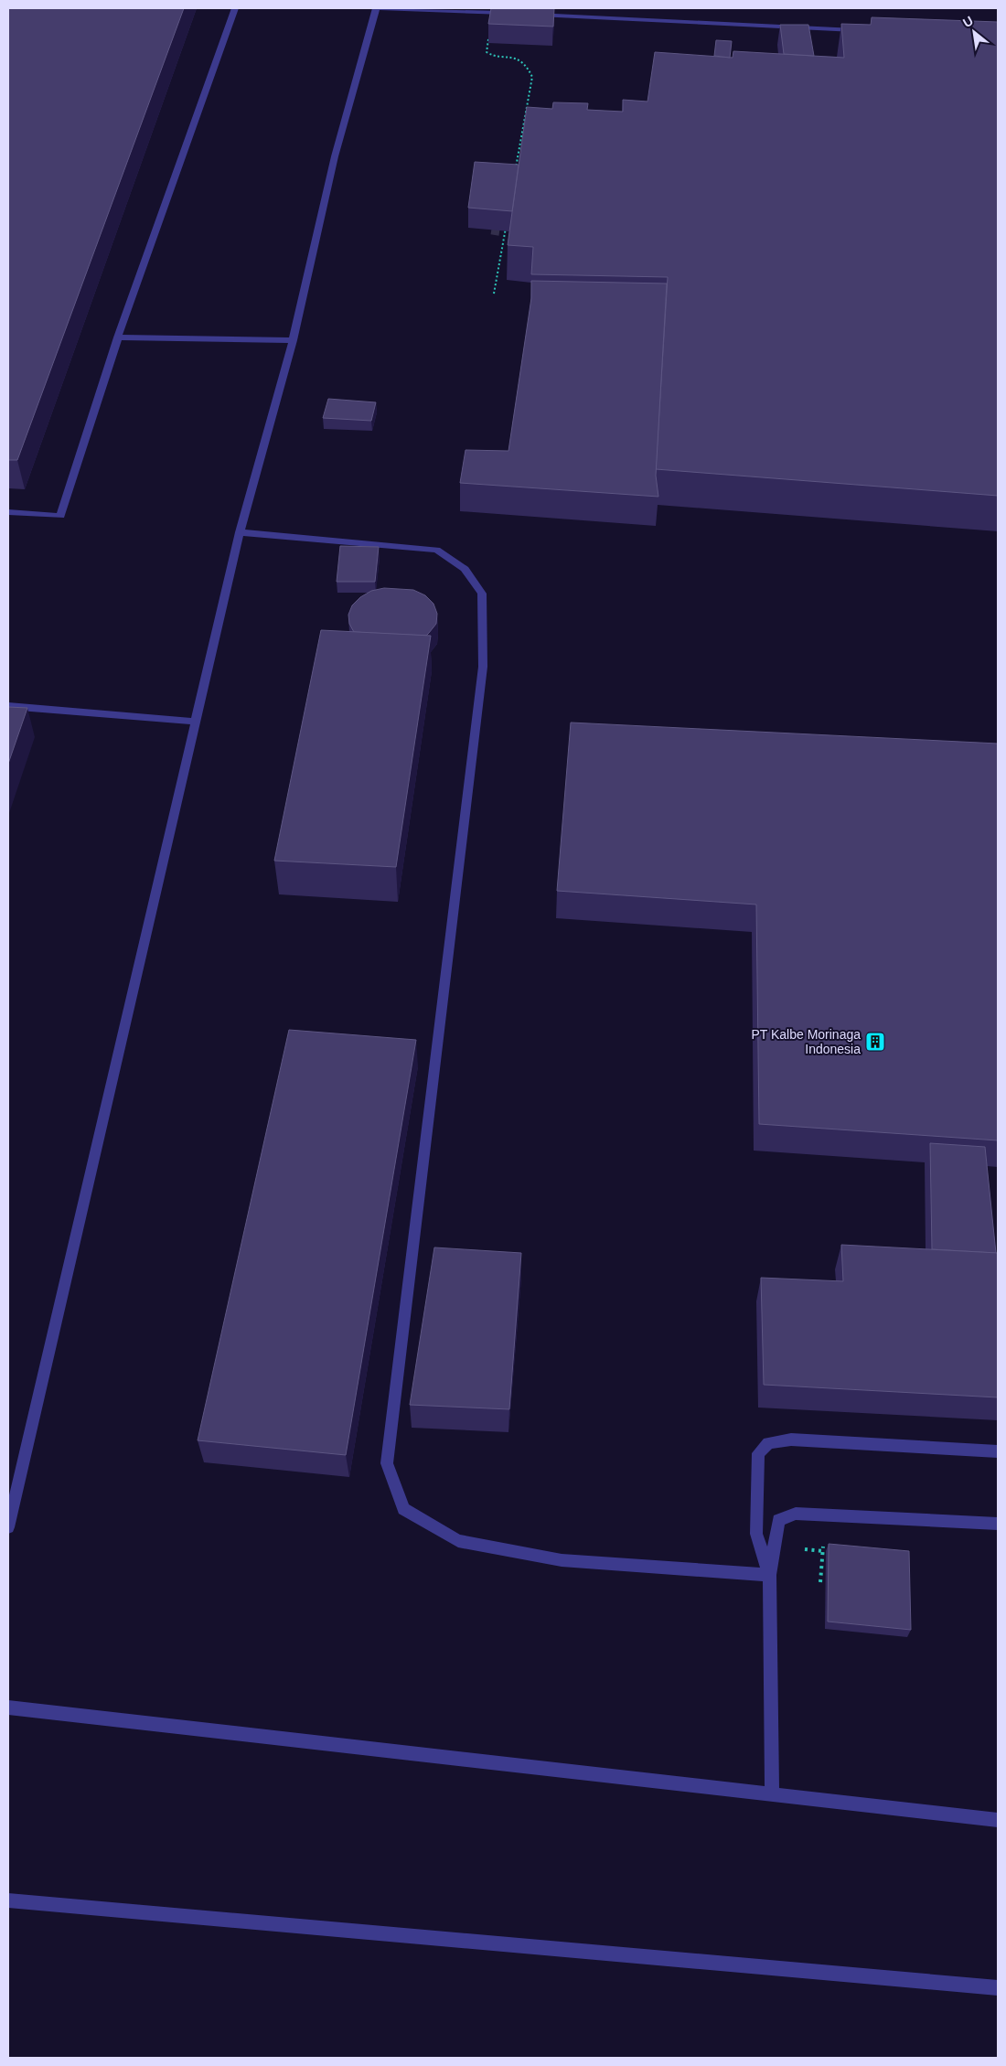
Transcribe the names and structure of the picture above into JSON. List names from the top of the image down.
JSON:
{
  "places": {
    "building": ["PT Kalbe Morinaga Indonesia"]
  },
  "north": "top left"
}
